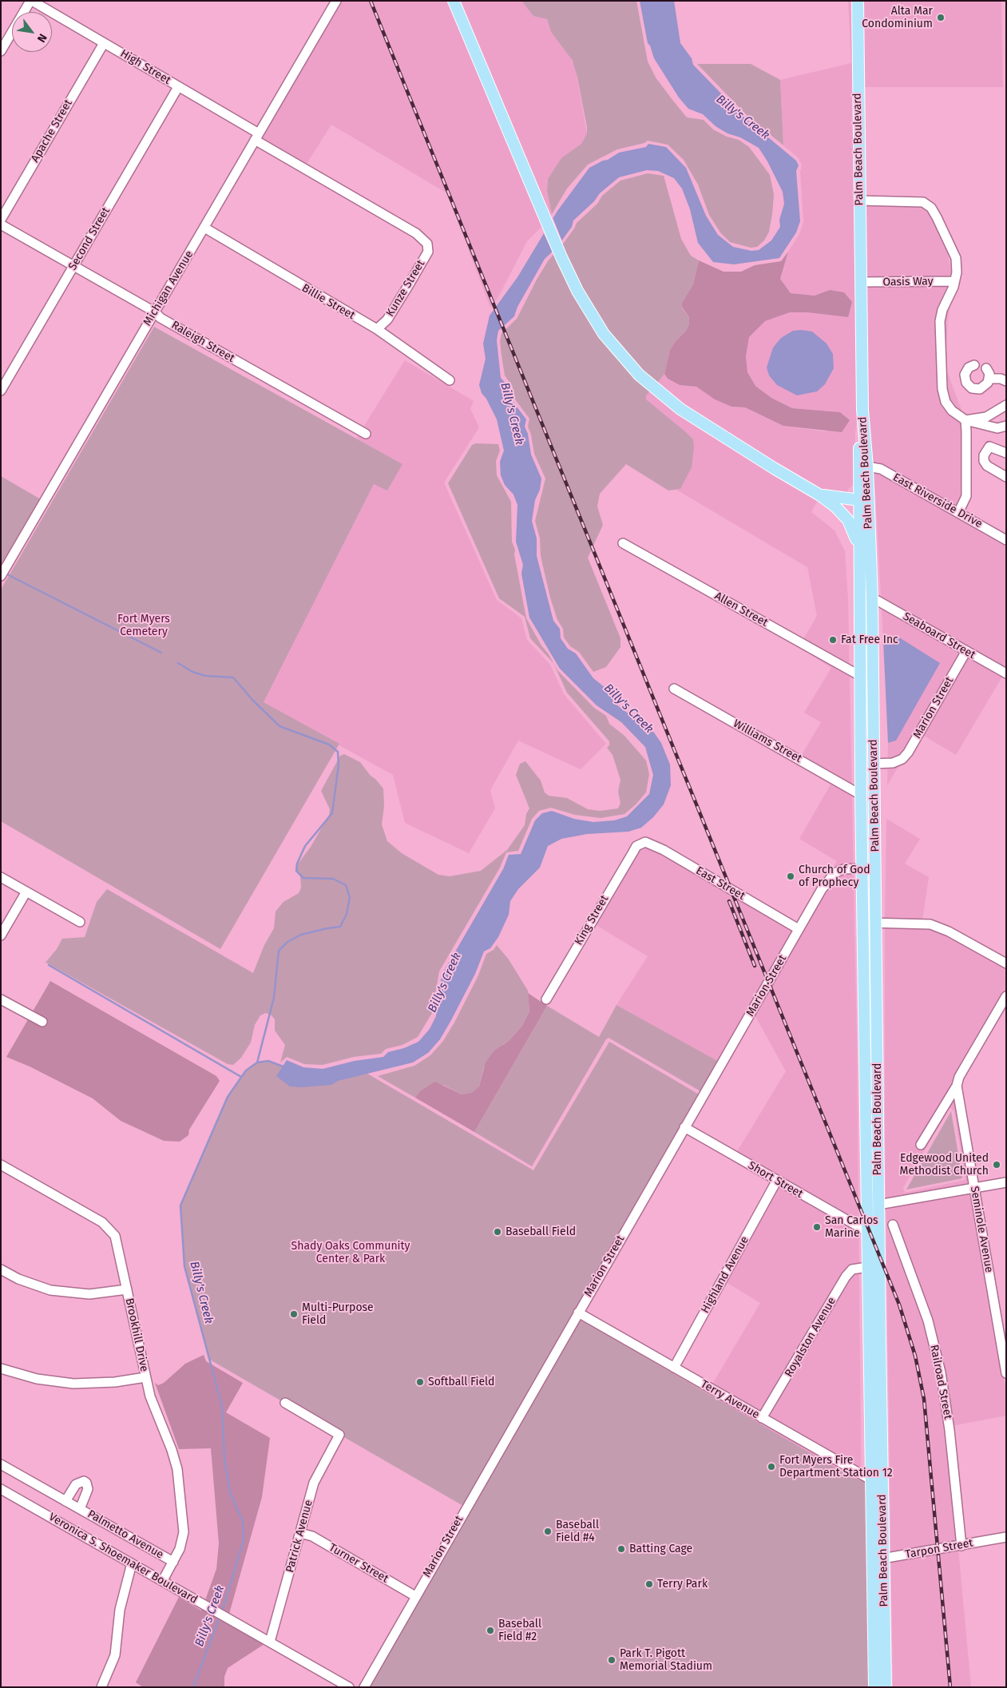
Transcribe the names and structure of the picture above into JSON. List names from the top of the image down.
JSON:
{
  "streets": {
    "main road": ["Palm Beach Boulevard"],
    "street": [
      "High Street",
      "Apache Street",
      "Second Street",
      "Oasis Way",
      "Michigan Avenue",
      "Kunze Street",
      "Billie Street",
      "Raleigh Street",
      "East Riverside Drive",
      "Allen Street",
      "Seaboard Street",
      "Marion Street",
      "Williams Street",
      "East Street",
      "King Street",
      "Short Street",
      "Seminole Avenue",
      "Highland Avenue",
      "Brookhill Drive",
      "Royalston Avenue",
      "Railroad Street",
      "Terry Avenue",
      "Palmetto Avenue",
      "Patrick Avenue",
      "Tarpon Street",
      "Veronica S. Shoemaker Boulevard",
      "Turner Street"
    ]
  },
  "crossings": [
    ["High Street", "Apache Street"],
    ["High Street", "Second Street"],
    ["High Street", "Michigan Avenue"],
    ["High Street", "Kunze Street"],
    ["Palm Beach Boulevard", "Oasis Way"],
    ["Palm Beach Boulevard", "East Riverside Drive"],
    ["Palm Beach Boulevard", "Allen Street"],
    ["Palm Beach Boulevard", "Seaboard Street"],
    ["Palm Beach Boulevard", "Marion Street"],
    ["Palm Beach Boulevard", "Williams Street"],
    ["Palm Beach Boulevard", "Short Street"],
    ["Palm Beach Boulevard", "Royalston Avenue"],
    ["Palm Beach Boulevard", "Terry Avenue"],
    ["Palm Beach Boulevard", "Tarpon Street"],
    ["Second Street", "Raleigh Street"],
    ["Michigan Avenue", "Billie Street"],
    ["Michigan Avenue", "Raleigh Street"],
    ["Kunze Street", "Billie Street"],
    ["Seaboard Street", "Marion Street"],
    ["Marion Street", "East Street"],
    ["Marion Street", "Short Street"],
    ["Marion Street", "Terry Avenue"],
    ["Marion Street", "Turner Street"],
    ["East Street", "King Street"],
    ["Short Street", "Highland Avenue"],
    ["Highland Avenue", "Terry Avenue"],
    ["Brookhill Drive", "Palmetto Avenue"],
    ["Royalston Avenue", "Terry Avenue"],
    ["Railroad Street", "Tarpon Street"],
    ["Palmetto Avenue", "Veronica S. Shoemaker Boulevard"],
    ["Patrick Avenue", "Veronica S. Shoemaker Boulevard"],
    ["Patrick Avenue", "Turner Street"]
  ],
  "water": ["Billy's Creek"],
  "parks": ["Fort Myers Cemetery", "Shady Oaks Community Center & Park"],
  "places": [
    "Alta Mar Condominium",
    "Fat Free Inc",
    "Church of God of Prophecy",
    "Edgewood United Methodist Church",
    "San Carlos Marine",
    "Baseball Field",
    "Multi-Purpose Field",
    "Softball Field",
    "Fort Myers Fire Department Station 12",
    "Baseball Field #4",
    "Batting Cage",
    "Terry Park",
    "Baseball Field #2",
    "Park T. Pigott Memorial Stadium"
  ],
  "north": "bottom right"
}
